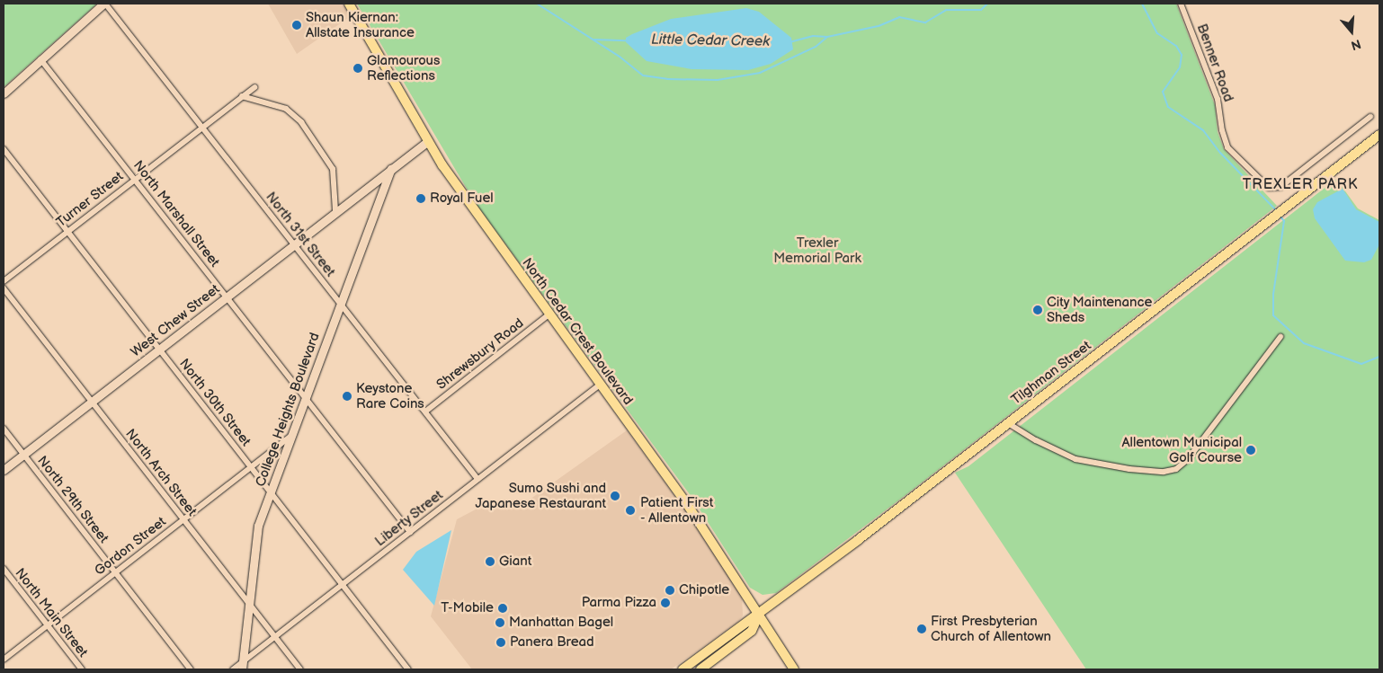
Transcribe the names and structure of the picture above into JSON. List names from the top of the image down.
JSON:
{
  "streets": {
    "main road": ["North Cedar Crest Boulevard", "Tilghman Street"],
    "street": [
      "Benner Road",
      "Turner Street",
      "North Marshall Street",
      "North 31st Street",
      "West Chew Street",
      "Shrewsbury Road",
      "North 30th Street",
      "College Heights Boulevard",
      "North Arch Street",
      "North 29th Street",
      "Liberty Street",
      "Gordon Street",
      "North Main Street"
    ]
  },
  "crossings": [
    ["Turner Street", "North Marshall Street"],
    ["Turner Street", "North 31st Street"],
    ["Turner Street", "North 30th Street"],
    ["North Marshall Street", "West Chew Street"],
    ["North Marshall Street", "College Heights Boulevard"],
    ["North Marshall Street", "Liberty Street"],
    ["North 31st Street", "West Chew Street"],
    ["North 31st Street", "Shrewsbury Road"],
    ["North 31st Street", "College Heights Boulevard"],
    ["North 31st Street", "Liberty Street"],
    ["West Chew Street", "North Cedar Crest Boulevard"],
    ["West Chew Street", "North 30th Street"],
    ["West Chew Street", "College Heights Boulevard"],
    ["West Chew Street", "North Arch Street"],
    ["West Chew Street", "North 29th Street"],
    ["North Cedar Crest Boulevard", "Shrewsbury Road"],
    ["North Cedar Crest Boulevard", "Tilghman Street"],
    ["North Cedar Crest Boulevard", "Liberty Street"],
    ["North 30th Street", "College Heights Boulevard"],
    ["North 30th Street", "Liberty Street"],
    ["North 30th Street", "Gordon Street"],
    ["College Heights Boulevard", "North Arch Street"],
    ["College Heights Boulevard", "Liberty Street"],
    ["College Heights Boulevard", "Gordon Street"],
    ["North Arch Street", "Liberty Street"],
    ["North Arch Street", "Gordon Street"],
    ["North 29th Street", "Gordon Street"],
    ["Gordon Street", "North Main Street"]
  ],
  "districts": ["TREXLER PARK"],
  "water": ["Little Cedar Creek"],
  "parks": ["Trexler Memorial Park"],
  "places": [
    "Shaun Kiernan: Allstate Insurance",
    "Glamourous Reflections",
    "Royal Fuel",
    "City Maintenance Sheds",
    "Keystone Rare Coins",
    "Allentown Municipal Golf Course",
    "Sumo Sushi and Japanese Restaurant",
    "Patient First - Allentown",
    "Giant",
    "Chipotle",
    "Parma Pizza",
    "T-Mobile",
    "Manhattan Bagel",
    "First Presbyterian Church of Allentown",
    "Panera Bread"
  ],
  "north": "bottom"
}
